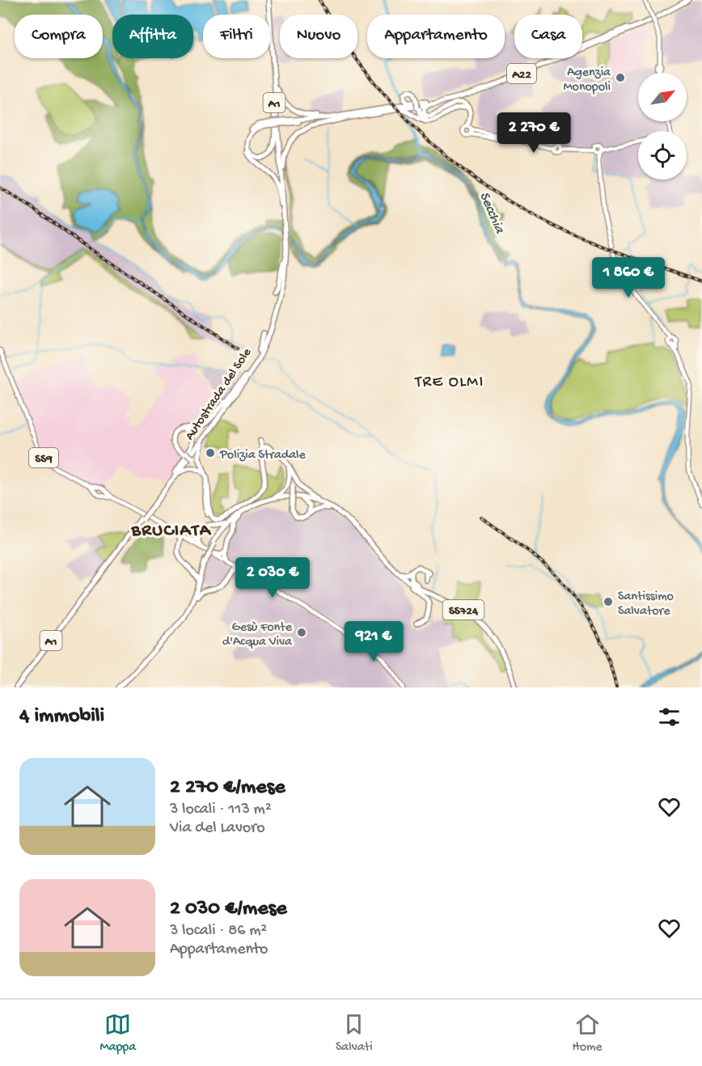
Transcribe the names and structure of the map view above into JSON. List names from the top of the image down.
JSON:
{
  "streets": {
    "highway": [
      "A22",
      "A1",
      "Autostrada del Sole",
      "SS724"
    ],
    "main road": ["SS9"]
  },
  "crossings": [
    ["A22", "A1"],
    ["A1", "Autostrada del Sole"],
    ["Autostrada del Sole", "SS9"]
  ],
  "districts": ["TRE OLMI", "BRUCIATA"],
  "water": ["Secchia"],
  "places": [
    "Agenzia Monopoli",
    "Polizia Stradale",
    "Santissimo Salvatore",
    "Gesù Fonte d'Acqua Viva"
  ],
  "north": "top right",
  "page": {
    "chip": [
      "Compra",
      "Affitta",
      "Filtri",
      "Nuovo",
      "Appartamento",
      "Casa"
    ],
    "price": [
      "2 270 €",
      "1 860 €",
      "2 030 €",
      "921 €"
    ],
    "heading": "4 immobili",
    "list": [
      {
        "name": "2 270 €/mese",
        "note": "3 locali · 113 m² · Via del Lavoro"
      },
      {
        "name": "2 030 €/mese",
        "note": "3 locali · 86 m² · Appartamento"
      }
    ],
    "tabs": ["Mappa", "Salvati", "Home"]
  }
}
